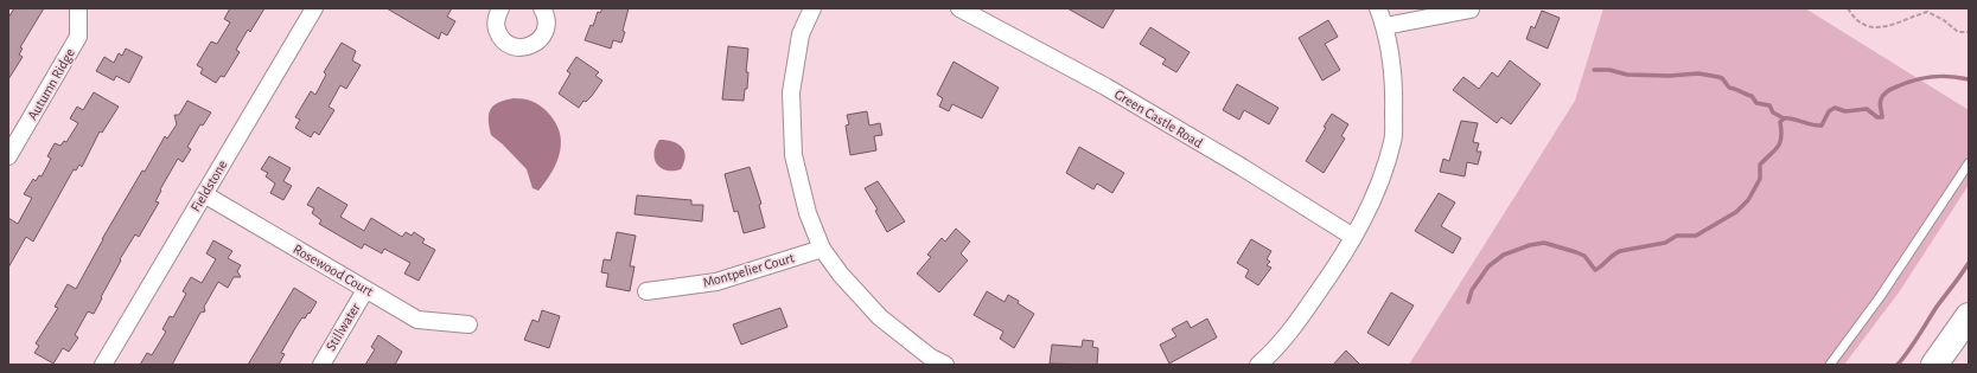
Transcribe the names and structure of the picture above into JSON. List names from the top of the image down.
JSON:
{
  "streets": {
    "street": [
      "Autumn Ridge",
      "Green Castle Road",
      "Fieldstone",
      "Rosewood Court",
      "Montpelier Court",
      "Stillwater"
    ]
  },
  "crossings": [
    ["Fieldstone", "Rosewood Court"],
    ["Rosewood Court", "Stillwater"]
  ]
}
